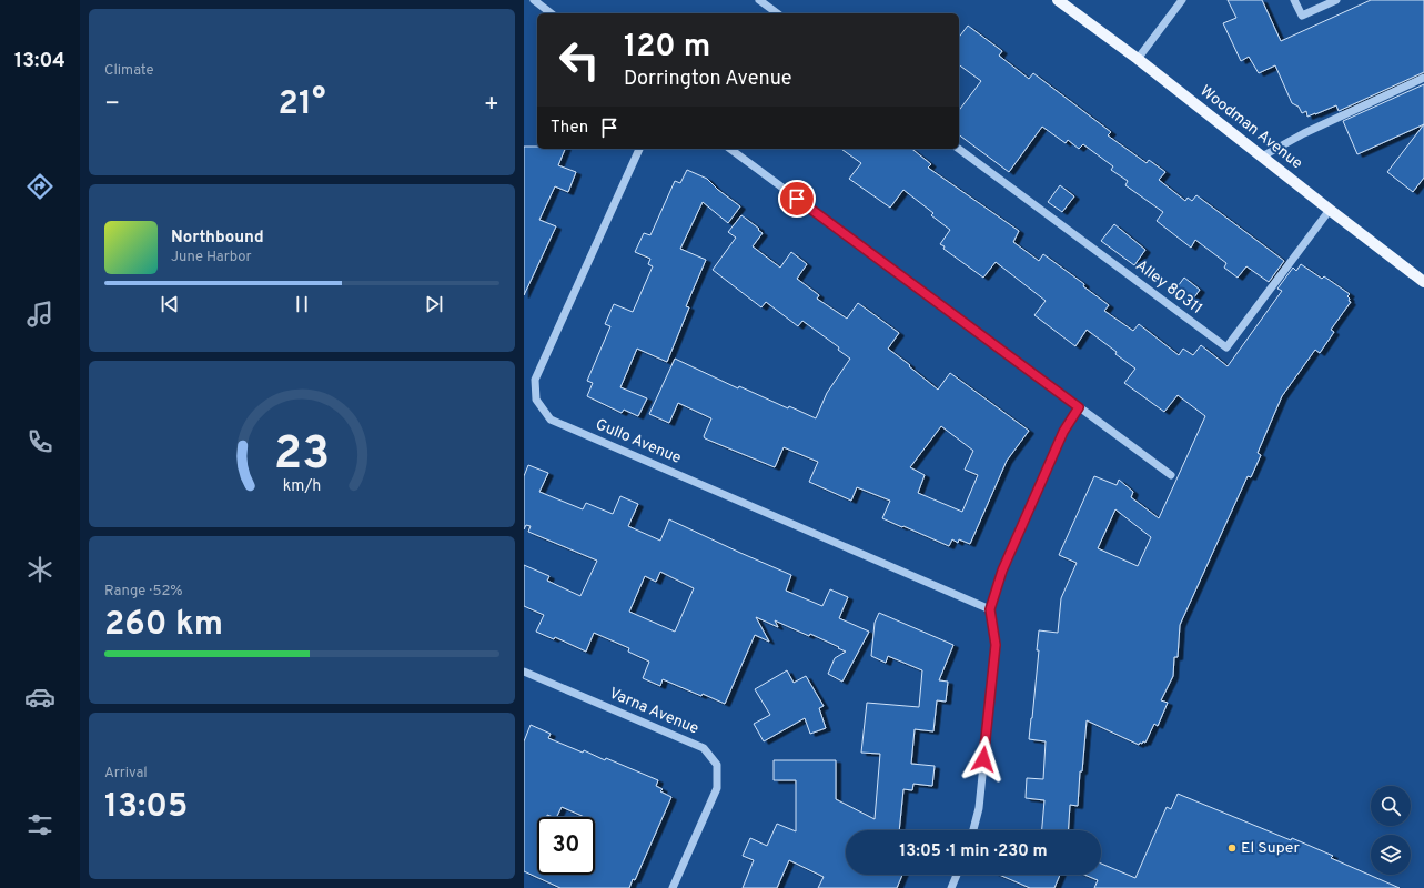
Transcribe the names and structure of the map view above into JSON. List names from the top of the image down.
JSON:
{
  "streets": {
    "main road": ["Woodman Avenue"],
    "street": ["Alley 80311", "Gullo Avenue", "Varna Avenue"]
  },
  "crossings": [
    ["Woodman Avenue", "Alley 80311"]
  ],
  "places": ["El Super"],
  "page": {
    "tabs": "13:04",
    "tile": [
      "Climate",
      ["Range · 52%", "260 km"],
      ["Arrival", "13:05"]
    ],
    "turn": ["120 m", "Dorrington Avenue"],
    "heat": ["−", "21°", "+"],
    "then": "Then",
    "song": ["Northbound", "June Harbor"],
    "limit": "30",
    "trip": "13:05 · 1 min · 230 m",
    "gauge": ["23", "km/h"]
  }
}
